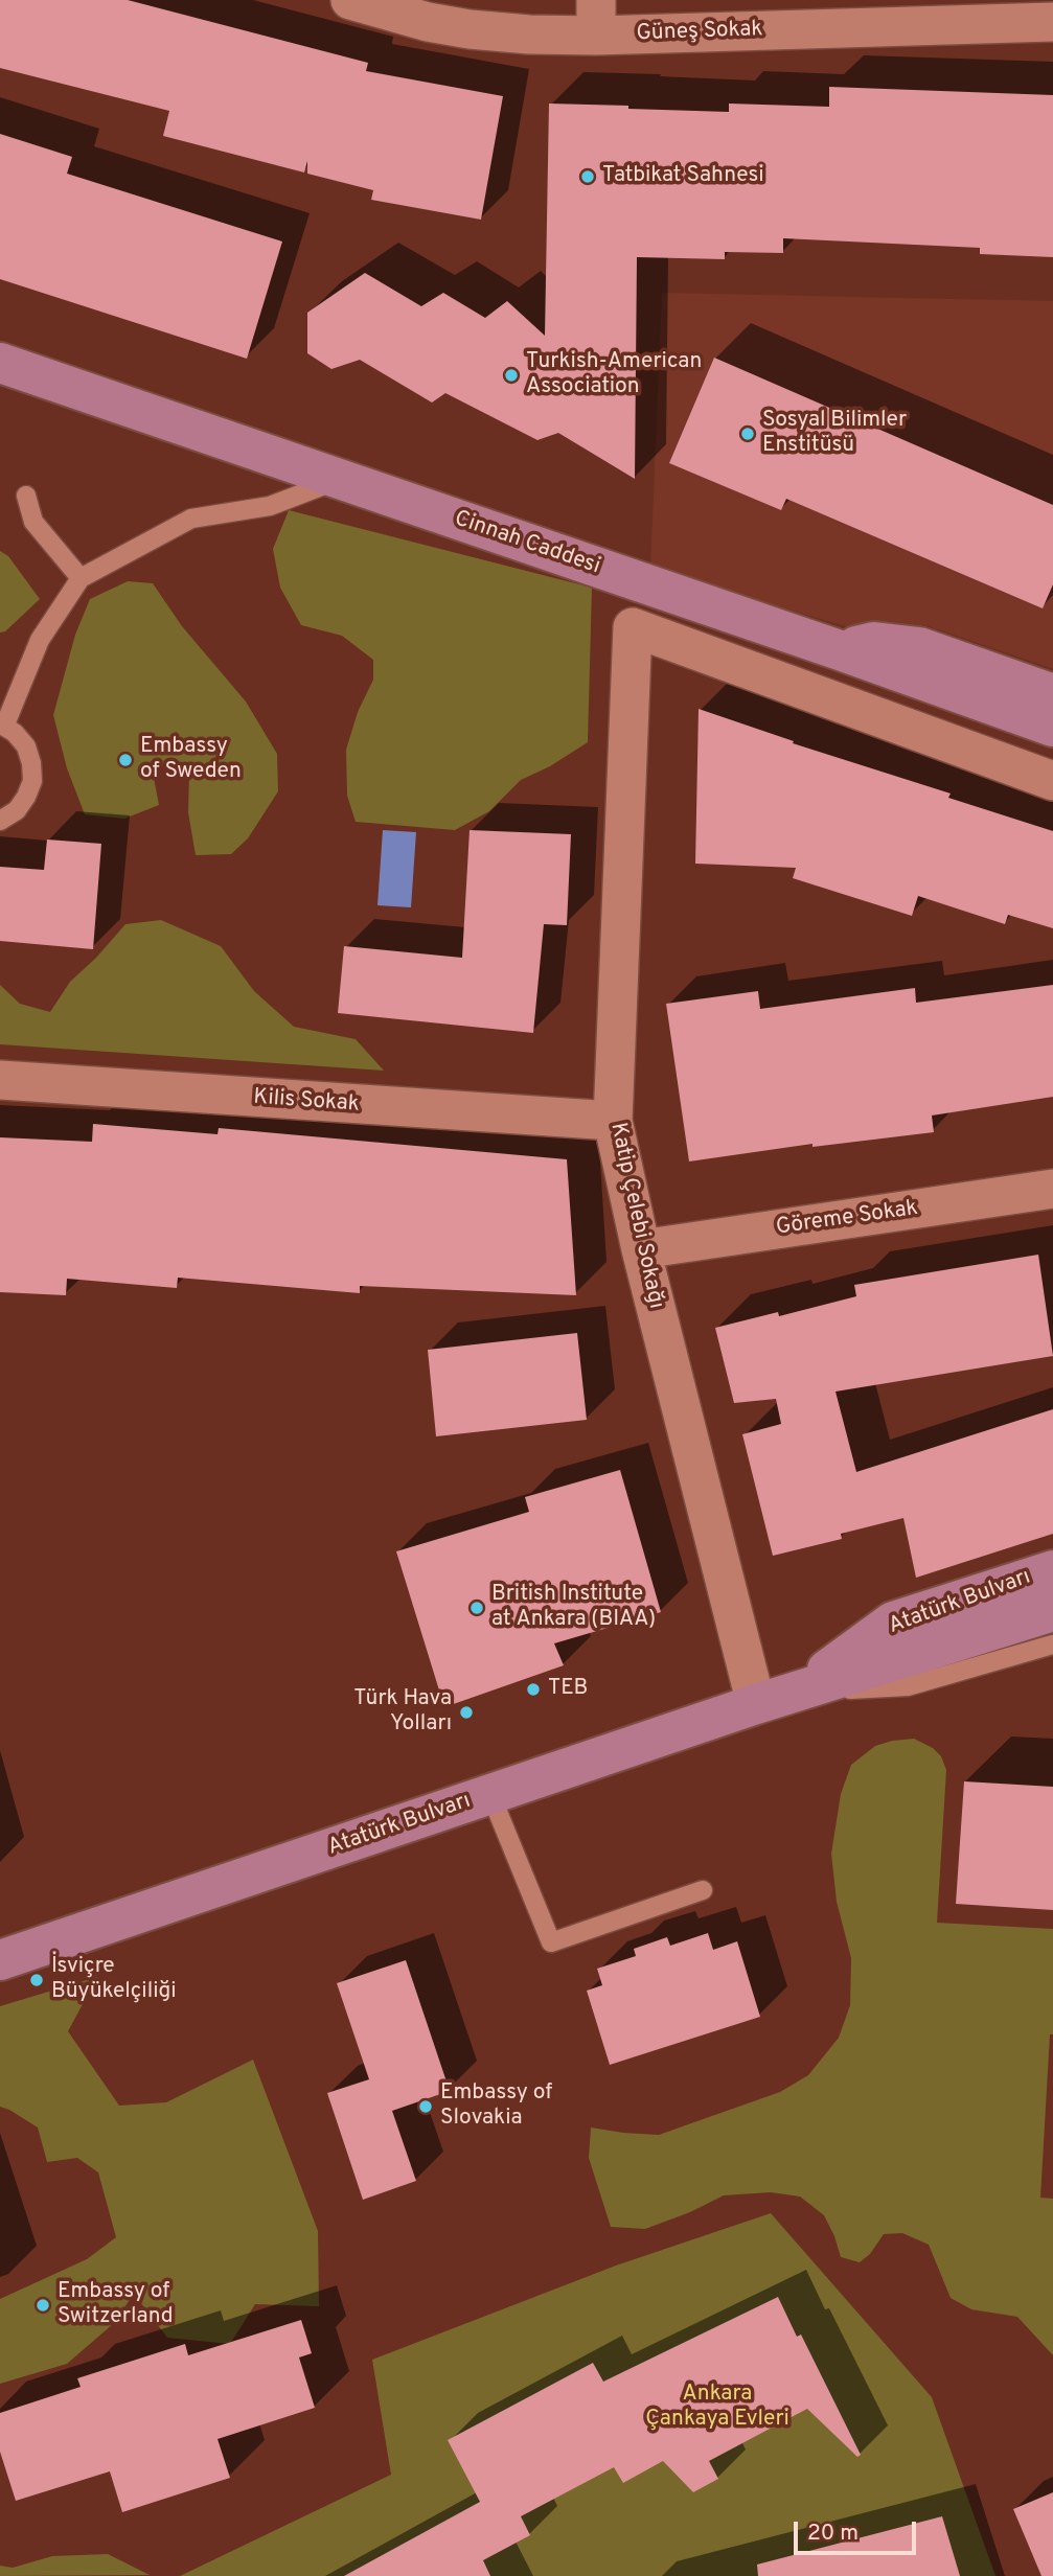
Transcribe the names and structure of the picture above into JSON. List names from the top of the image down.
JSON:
{
  "streets": {
    "main road": ["Cinnah Caddesi", "Atatürk Bulvarı"],
    "street": [
      "Güneş Sokak",
      "Kilis Sokak",
      "Katip Çelebi Sokağı",
      "Göreme Sokak"
    ]
  },
  "crossings": [
    ["Kilis Sokak", "Katip Çelebi Sokağı"],
    ["Katip Çelebi Sokağı", "Göreme Sokak"],
    ["Katip Çelebi Sokağı", "Atatürk Bulvarı"]
  ],
  "parks": ["Ankara Çankaya Evleri"],
  "places": [
    "Tatbikat Sahnesi",
    "Turkish-American Association",
    "Sosyal Bilimler Enstitüsü",
    "Embassy of Sweden",
    "British Institute at Ankara (BIAA)",
    "TEB",
    "Türk Hava Yolları",
    "İsviçre Büyükelçiliği",
    "Embassy of Slovakia",
    "Embassy of Switzerland"
  ],
  "scale_bar": "20 m"
}
